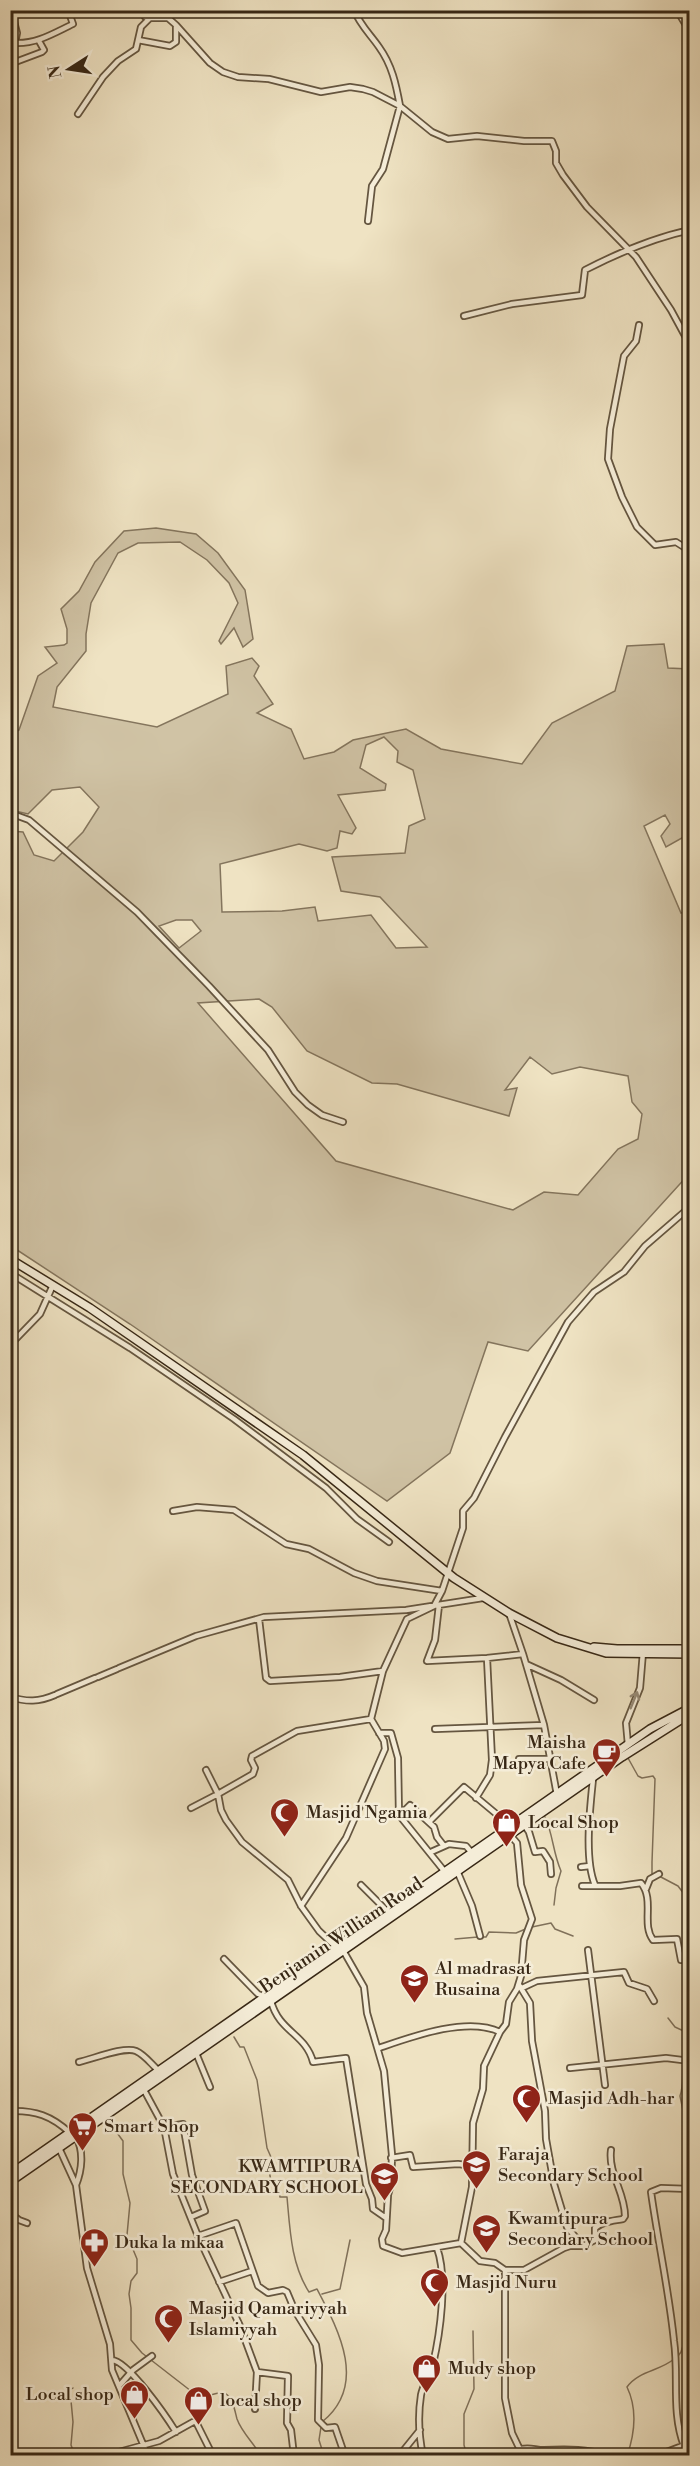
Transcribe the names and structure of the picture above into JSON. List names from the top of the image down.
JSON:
{
  "streets": {
    "main road": ["Benjamin William Road"]
  },
  "places": {
    "cafe": ["Maisha Mapya Cafe"],
    "mosque": [
      "Masjid Ngamia",
      "Masjid Adh-har",
      "Masjid Nuru",
      "Masjid Qamariyyah Islamiyyah"
    ],
    "shop": [
      "Local Shop",
      "Mudy shop",
      "Local shop",
      "local shop"
    ],
    "school or university": [
      "Al madrasat Rusaina",
      "Faraja Secondary School",
      "KWAMTIPURA SECONDARY SCHOOL",
      "Kwamtipura Secondary School"
    ],
    "supermarket": ["Smart Shop"],
    "pharmacy": ["Duka la mkaa"]
  },
  "north": "left"
}
